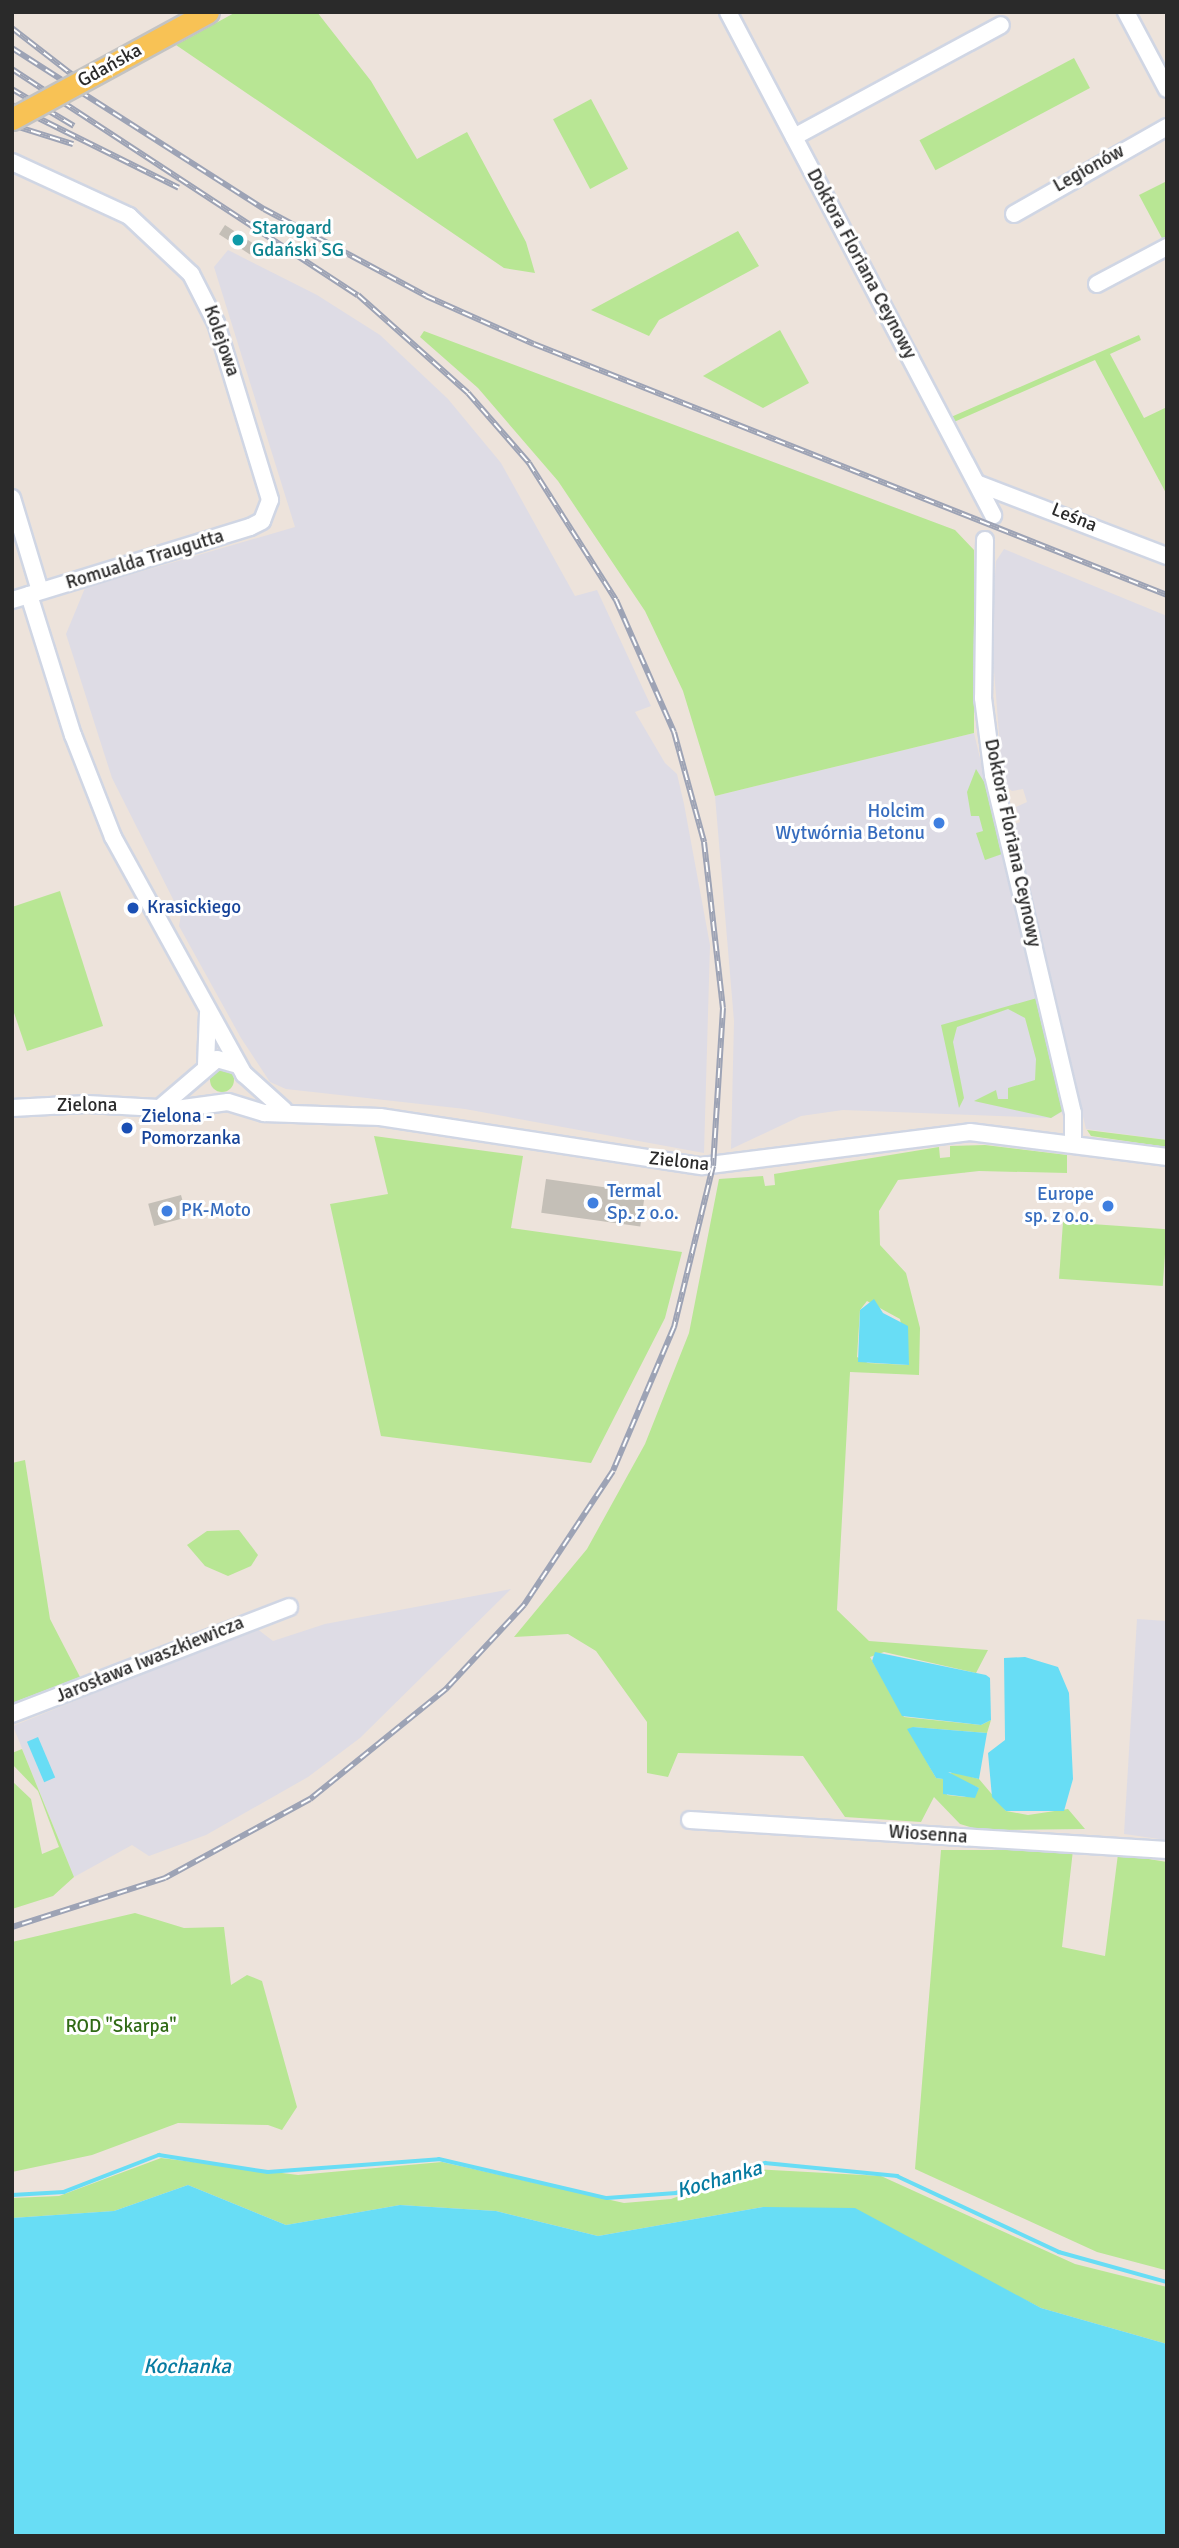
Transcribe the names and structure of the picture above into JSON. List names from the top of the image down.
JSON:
{
  "streets": {
    "main road": ["Gdańska"],
    "street": [
      "Legionów",
      "Doktora Floriana Ceynowy",
      "Kolejowa",
      "Leśna",
      "Romualda Traugutta",
      "Zielona",
      "Jarosława Iwaszkiewicza",
      "Wiosenna"
    ]
  },
  "crossings": [
    ["Doktora Floriana Ceynowy", "Leśna"],
    ["Doktora Floriana Ceynowy", "Zielona"],
    ["Kolejowa", "Romualda Traugutta"]
  ],
  "water": ["Kochanka"],
  "parks": ["ROD \"Skarpa\""],
  "places": [
    "Starogard Gdański SG",
    "Holcim Wytwórnia Betonu",
    "Krasickiego",
    "Zielona - Pomorzanka",
    "Termal Sp. z o.o.",
    "Europe sp. z o.o.",
    "PK-Moto"
  ]
}
